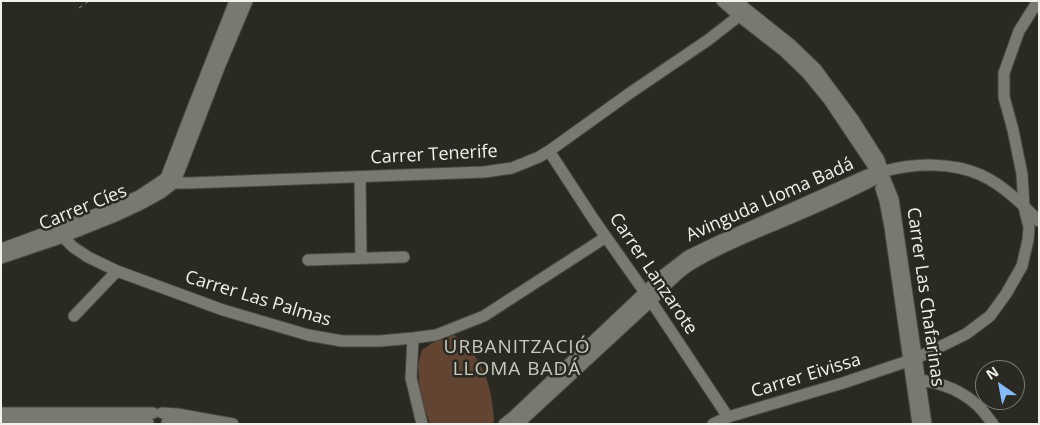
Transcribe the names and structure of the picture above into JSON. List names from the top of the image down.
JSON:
{
  "streets": {
    "street": [
      "Carrer Tenerife",
      "Avinguda Lloma Badá",
      "Carrer Cíes",
      "Carrer Lanzarote",
      "Carrer Las Chafarinas",
      "Carrer Las Palmas",
      "Carrer Eivissa"
    ]
  },
  "crossings": [
    ["Carrer Tenerife", "Carrer Cíes"],
    ["Carrer Tenerife", "Carrer Lanzarote"],
    ["Avinguda Lloma Badá", "Carrer Lanzarote"],
    ["Avinguda Lloma Badá", "Carrer Las Chafarinas"],
    ["Avinguda Lloma Badá", "Carrer Eivissa"],
    ["Carrer Cíes", "Carrer Las Palmas"],
    ["Carrer Lanzarote", "Carrer Las Palmas"],
    ["Carrer Lanzarote", "Carrer Eivissa"],
    ["Carrer Las Chafarinas", "Carrer Eivissa"]
  ],
  "districts": ["URBANITZACIÓ LLOMA BADÁ"],
  "north": "top left"
}
